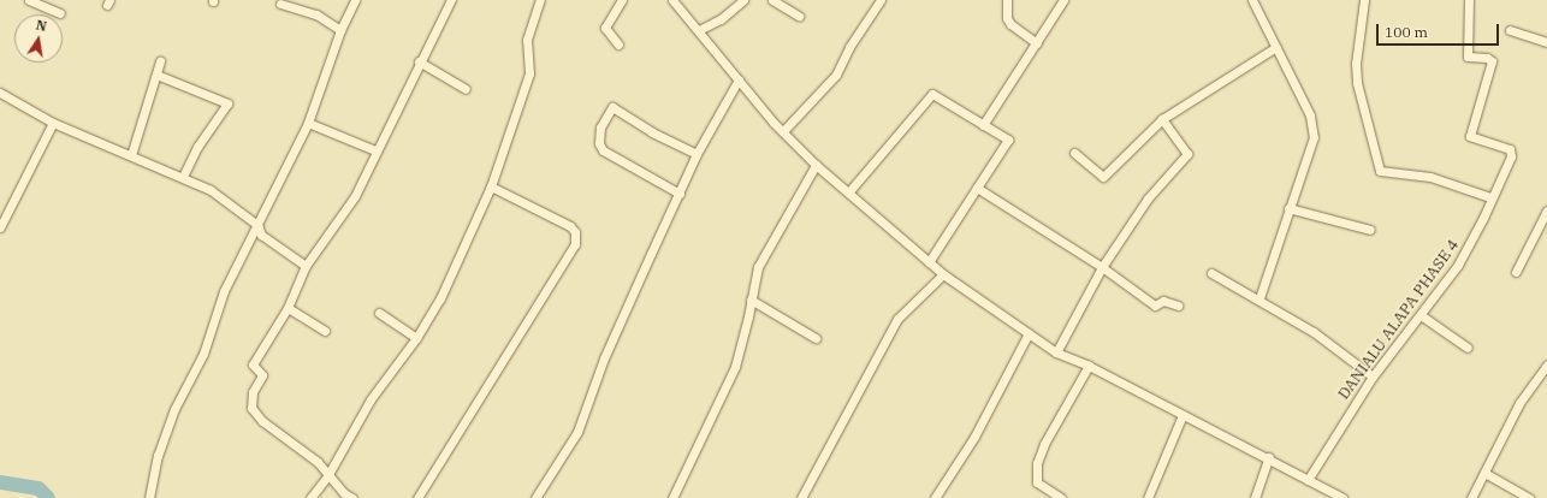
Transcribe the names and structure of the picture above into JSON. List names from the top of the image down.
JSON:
{
  "streets": {
    "street": ["DANIALU ALAPA PHASE 4"]
  },
  "scale_bar": "100 m",
  "north": "top"
}
